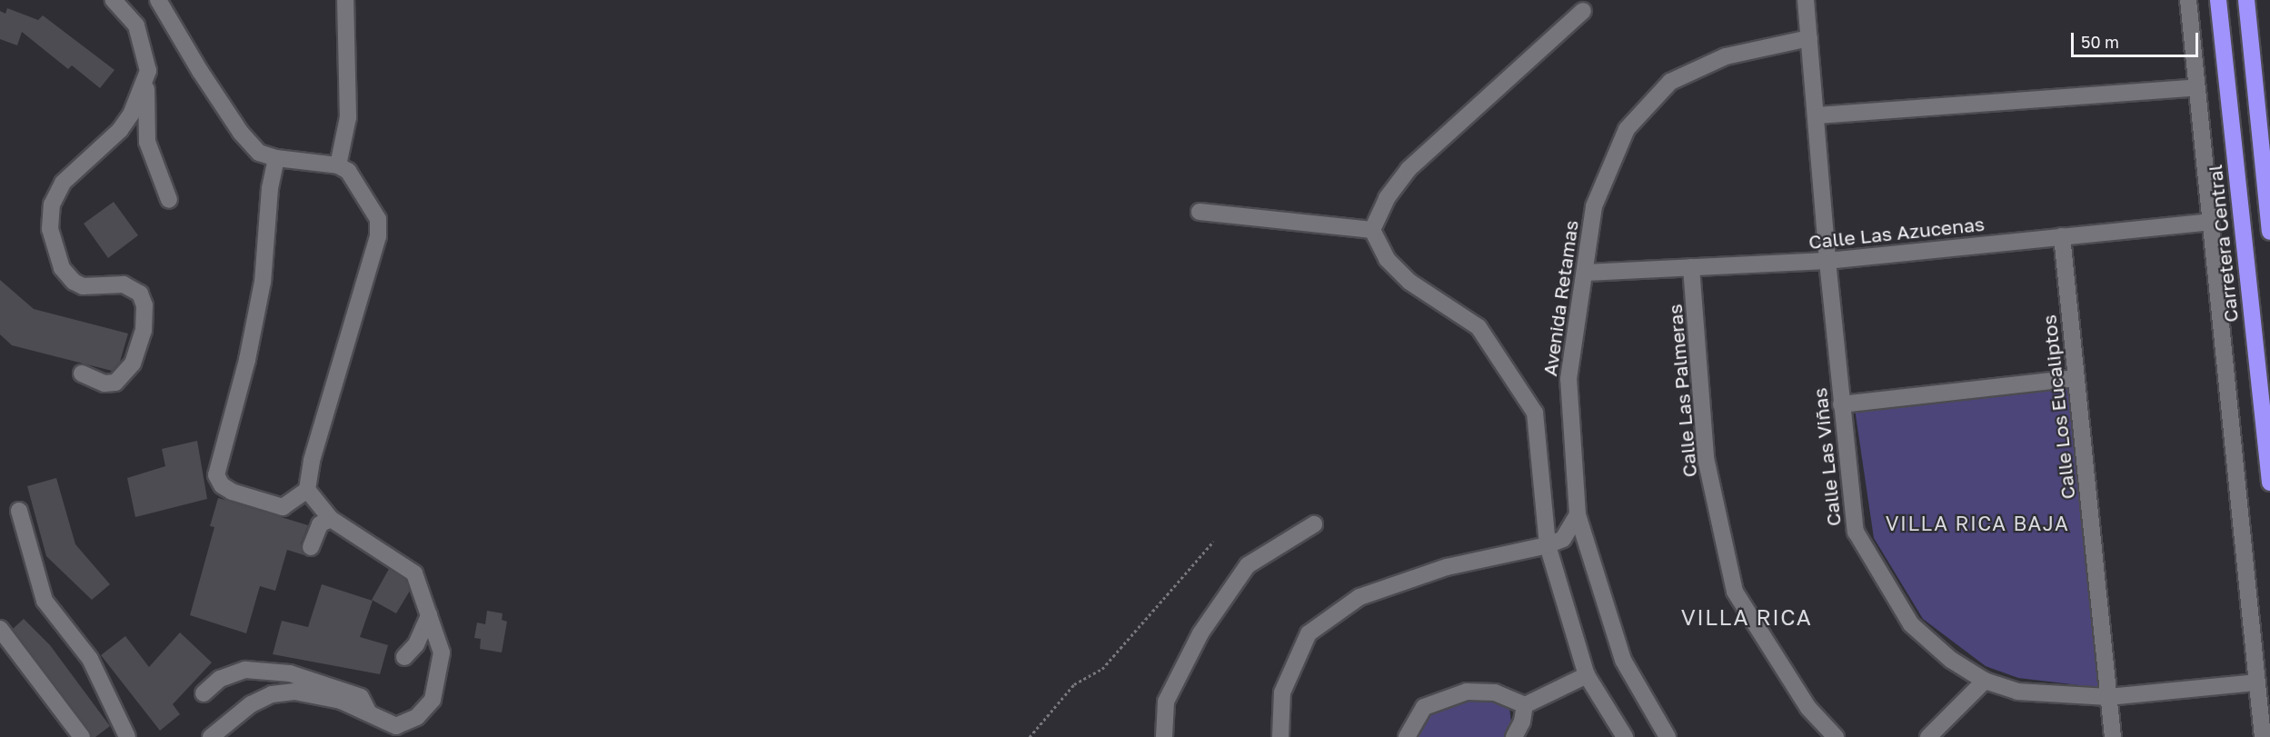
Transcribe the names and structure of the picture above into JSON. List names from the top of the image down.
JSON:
{
  "streets": {
    "highway": ["Carretera Central"],
    "street": [
      "Calle Las Azucenas",
      "Avenida Retamas",
      "Calle Las Palmeras",
      "Calle Los Eucaliptos",
      "Calle Las Viñas"
    ]
  },
  "crossings": [
    ["Calle Las Azucenas", "Avenida Retamas"],
    ["Calle Las Azucenas", "Calle Las Palmeras"],
    ["Calle Las Azucenas", "Calle Los Eucaliptos"],
    ["Calle Las Azucenas", "Calle Las Viñas"],
    ["Avenida Retamas", "Calle Las Viñas"],
    ["Calle Los Eucaliptos", "Calle Las Viñas"]
  ],
  "districts": ["VILLA RICA BAJA", "VILLA RICA"],
  "scale_bar": "50 m"
}
